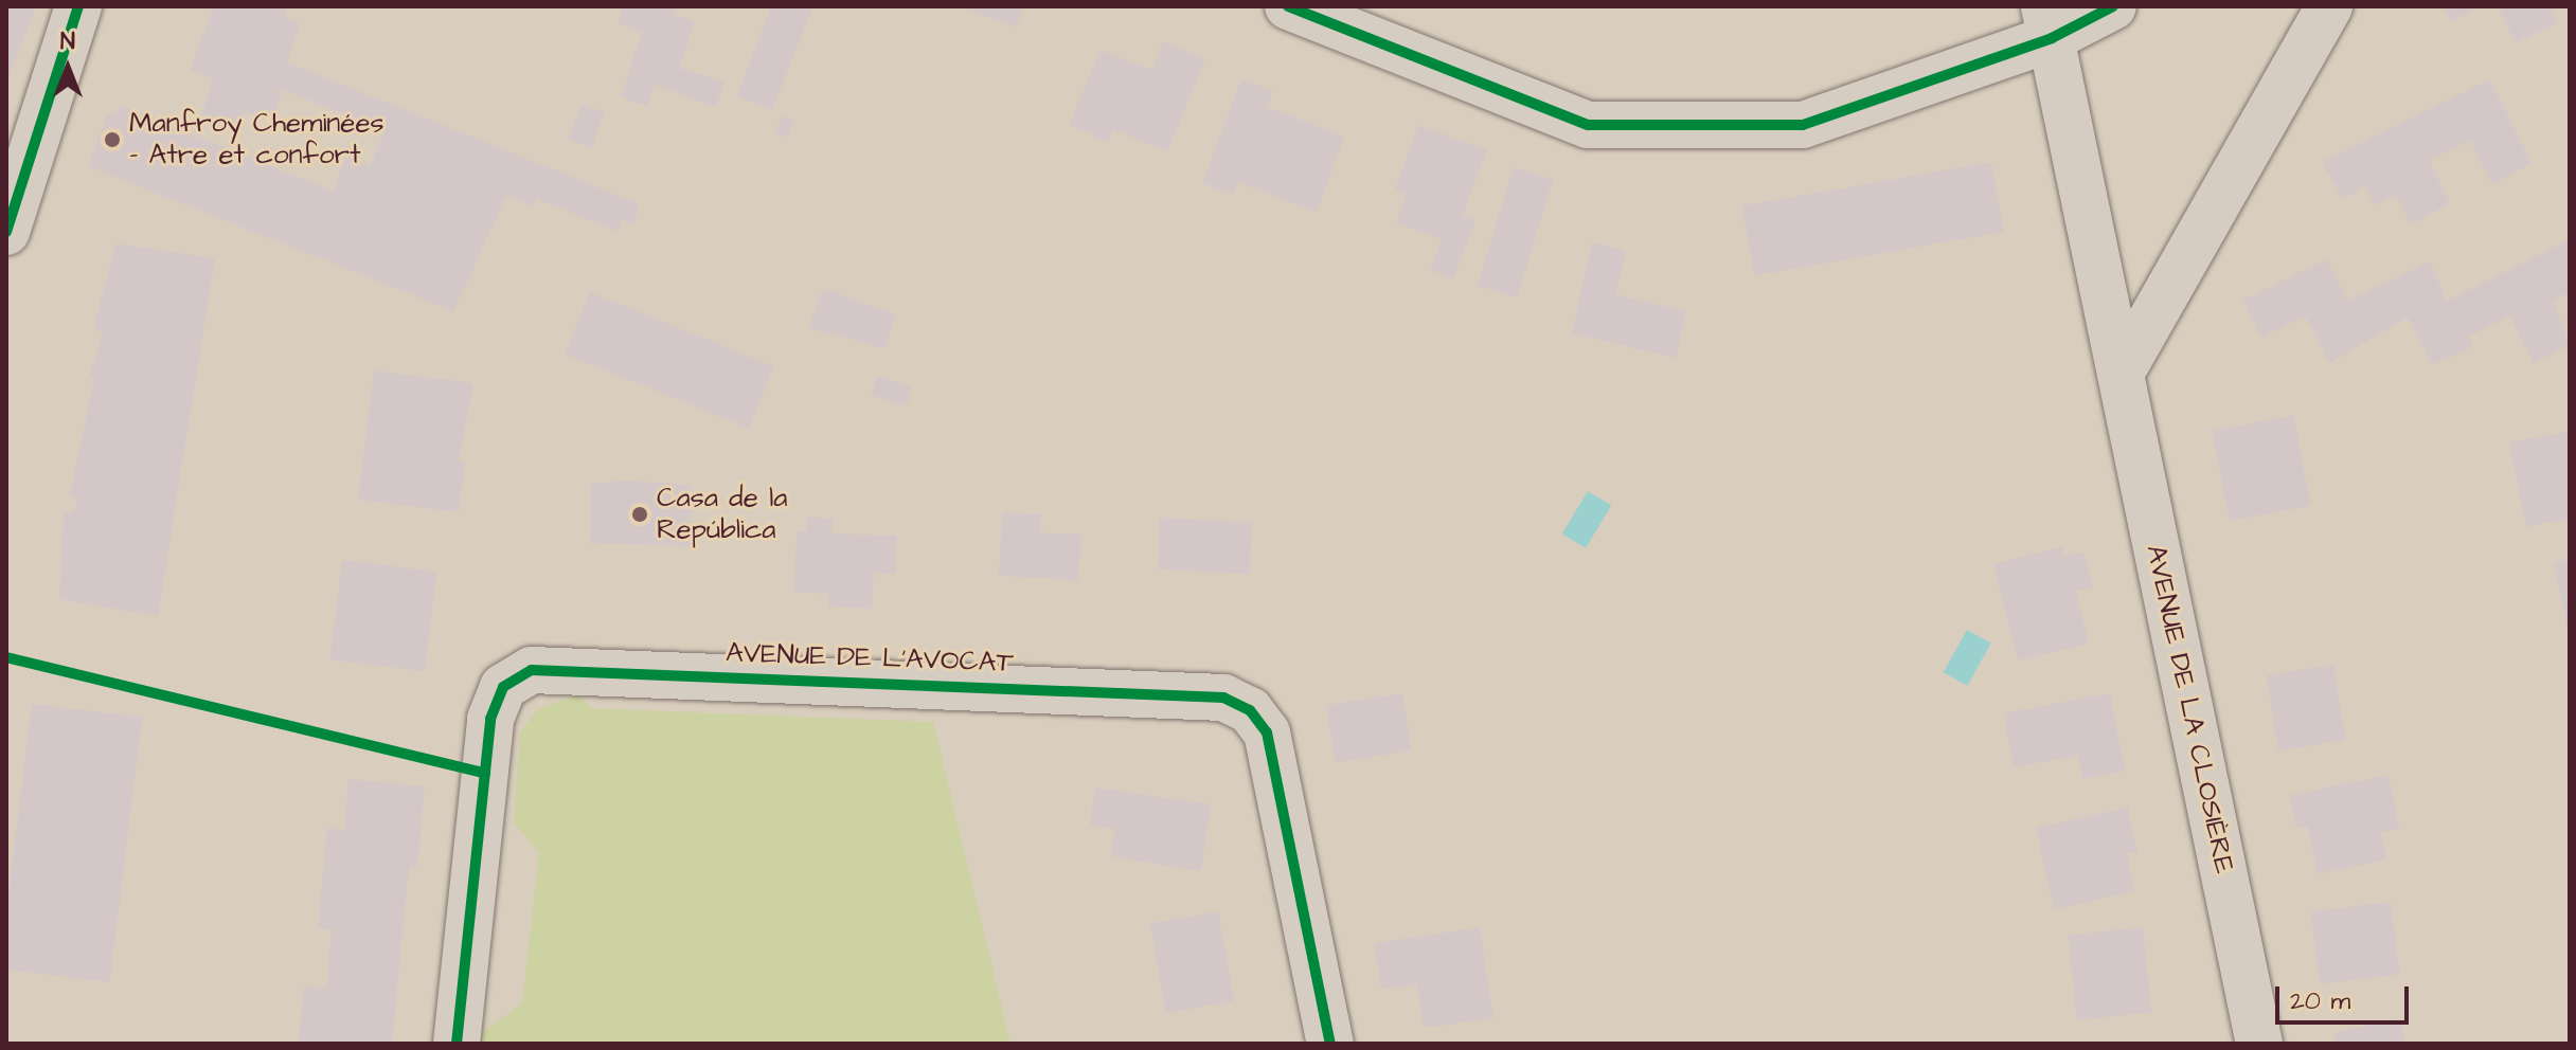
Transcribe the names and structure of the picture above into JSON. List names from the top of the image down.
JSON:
{
  "streets": {
    "street": ["AVENUE DE L'AVOCAT", "AVENUE DE LA CLOSIÈRE"]
  },
  "places": ["Manfroy Cheminées - Atre et confort", "Casa de la República"],
  "scale_bar": "20 m",
  "north": "top"
}
